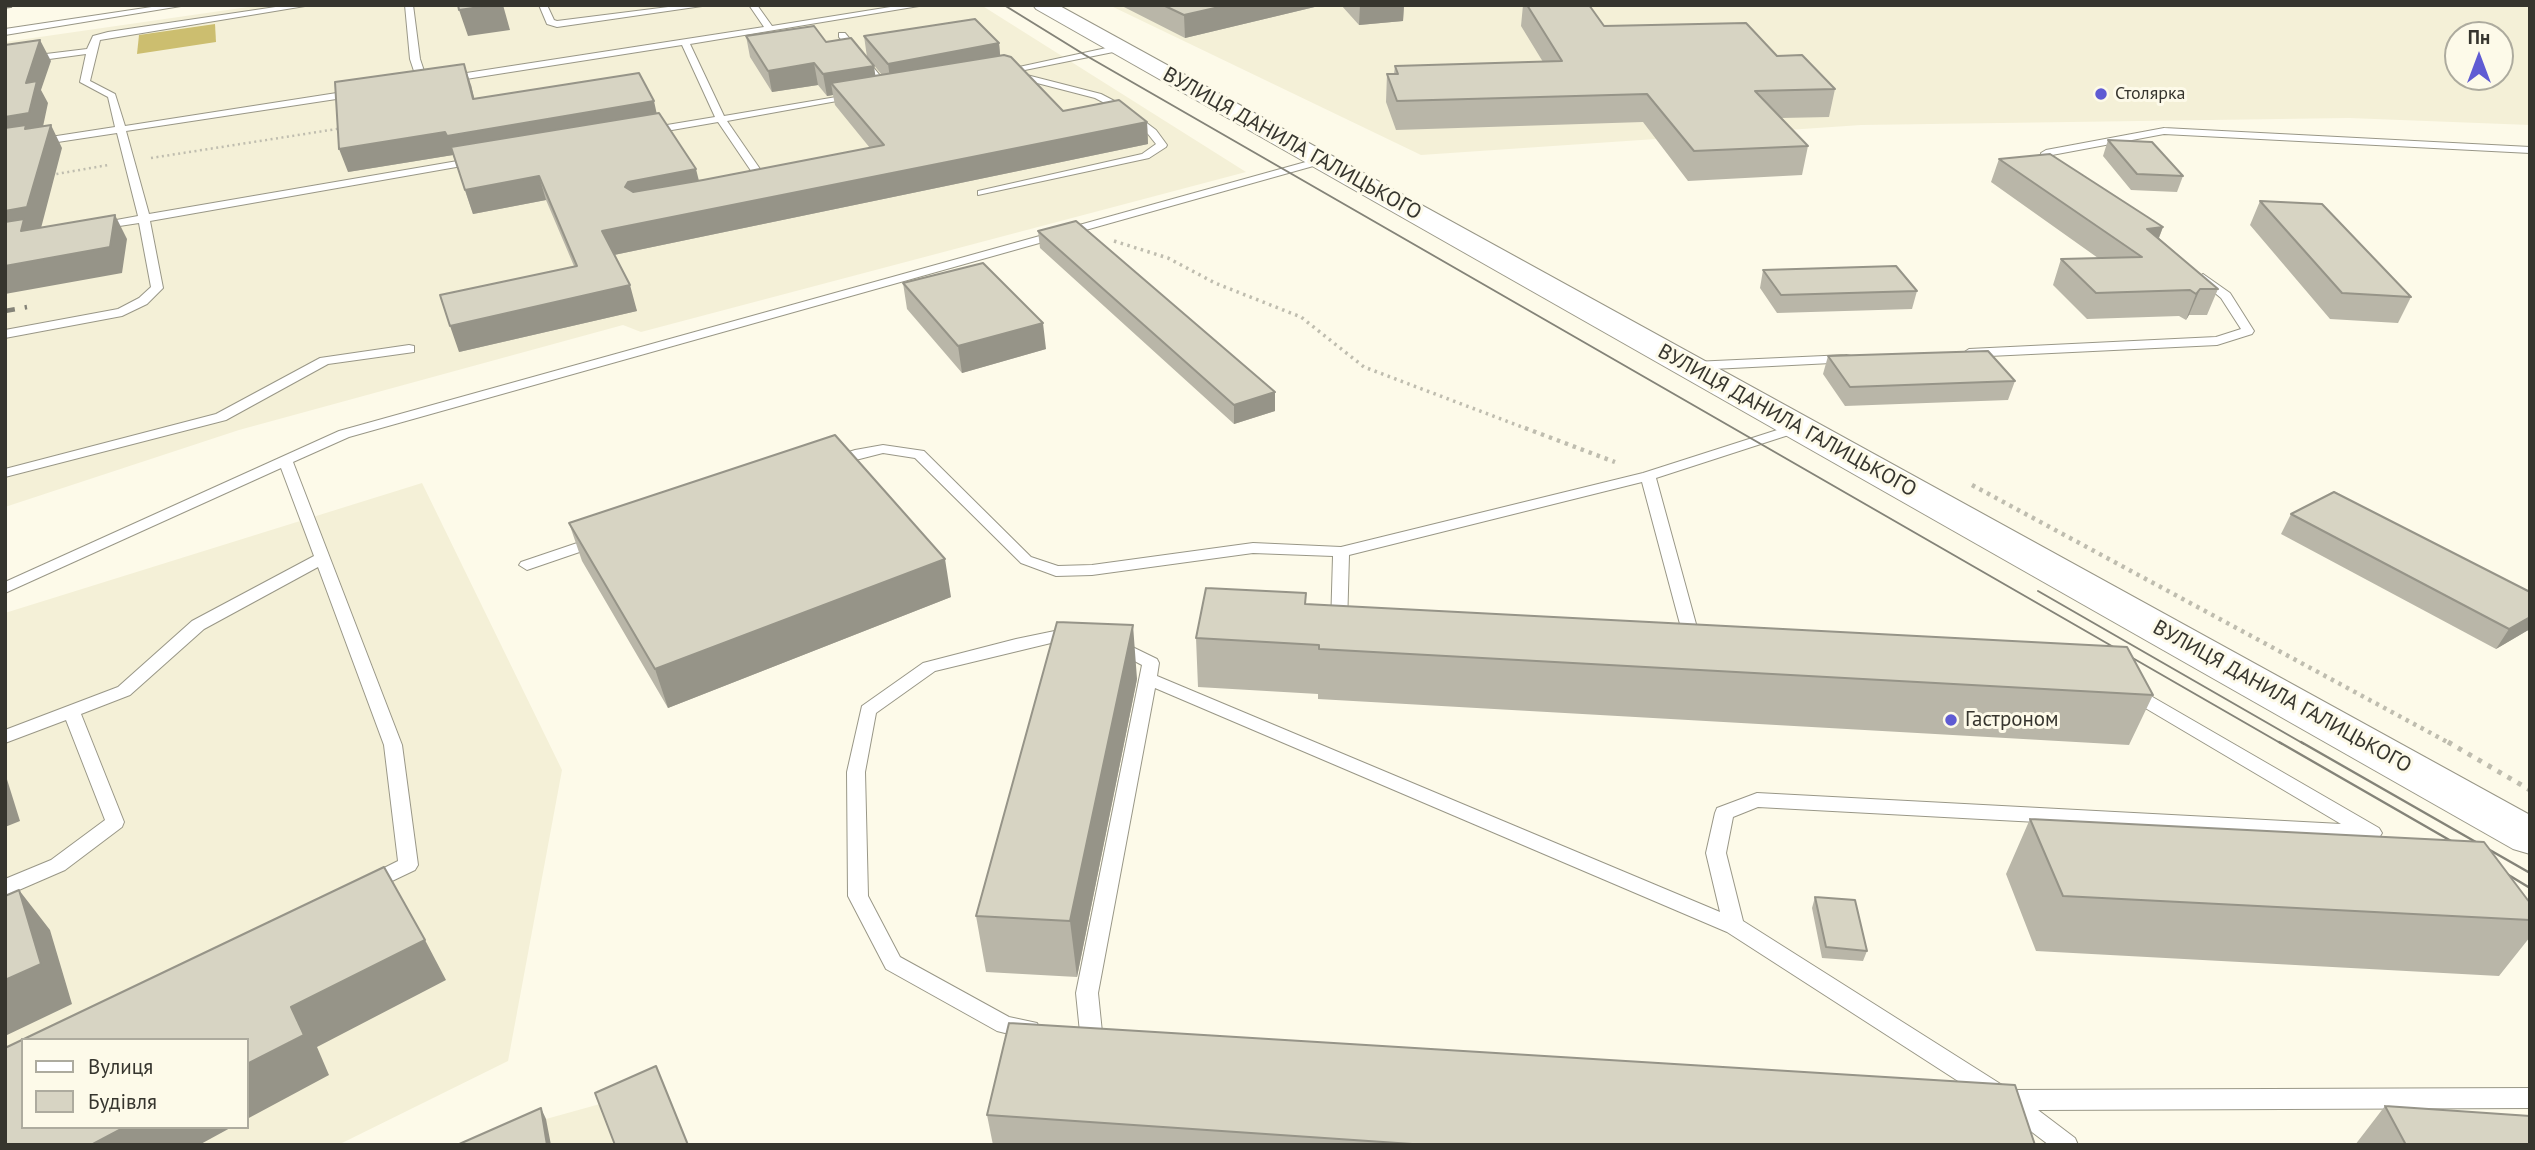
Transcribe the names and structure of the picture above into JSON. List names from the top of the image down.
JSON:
{
  "streets": {
    "street": ["ВУЛИЦЯ ДАНИЛА ГАЛИЦЬКОГО"]
  },
  "places": ["Столярка", "Гастроном"],
  "legend": ["Вулиця", "Будівля"],
  "north": "top"
}
